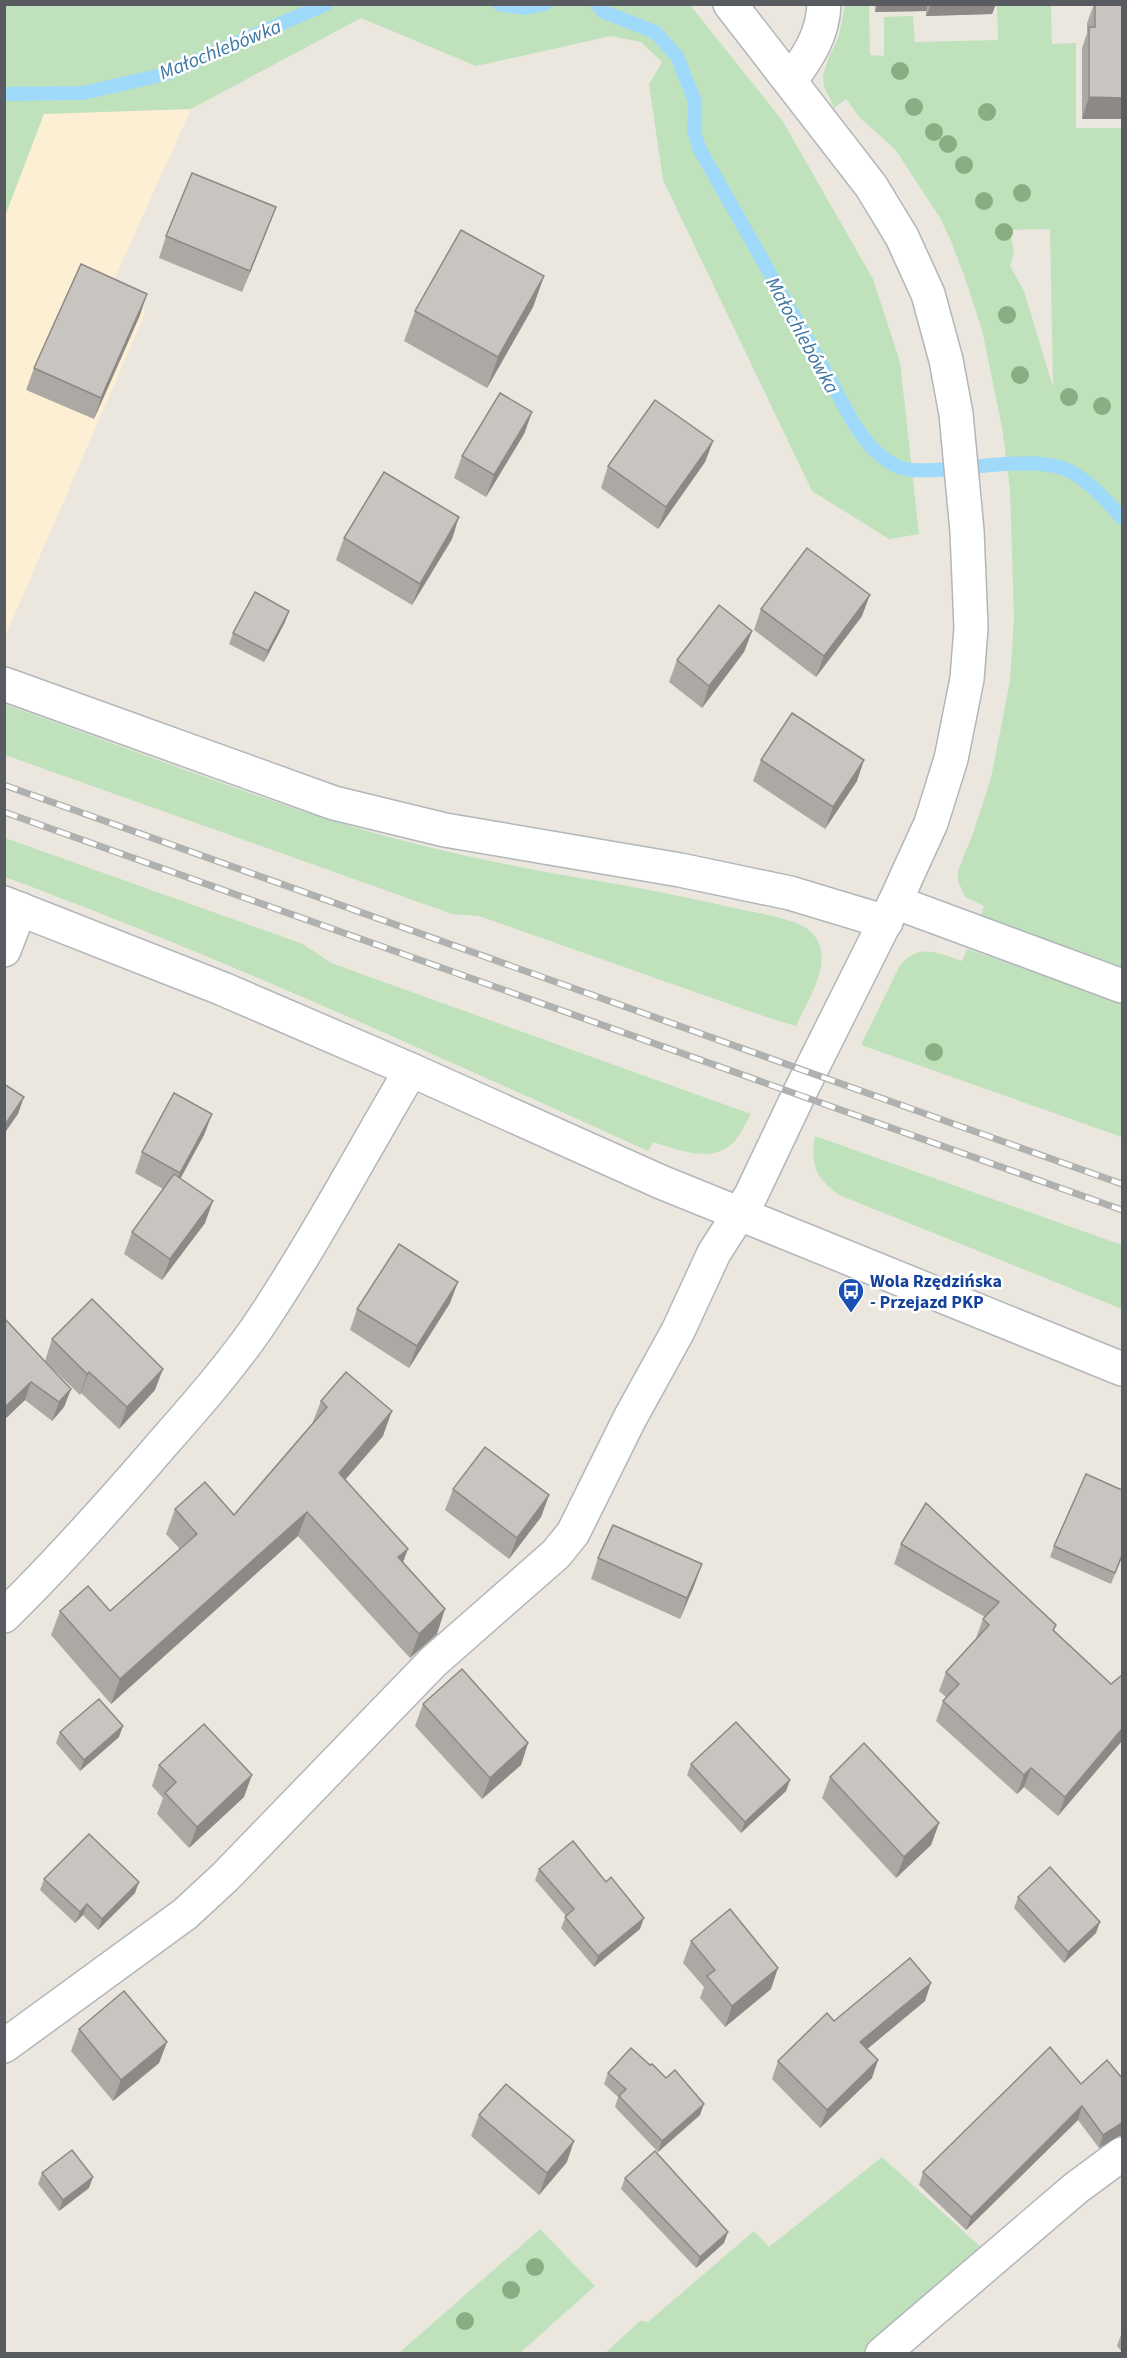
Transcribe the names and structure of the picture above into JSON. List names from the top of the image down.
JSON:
{
  "water": ["Małochlebówka"],
  "places": {
    "bus stop": ["Wola Rzędzińska - Przejazd PKP"]
  }
}
